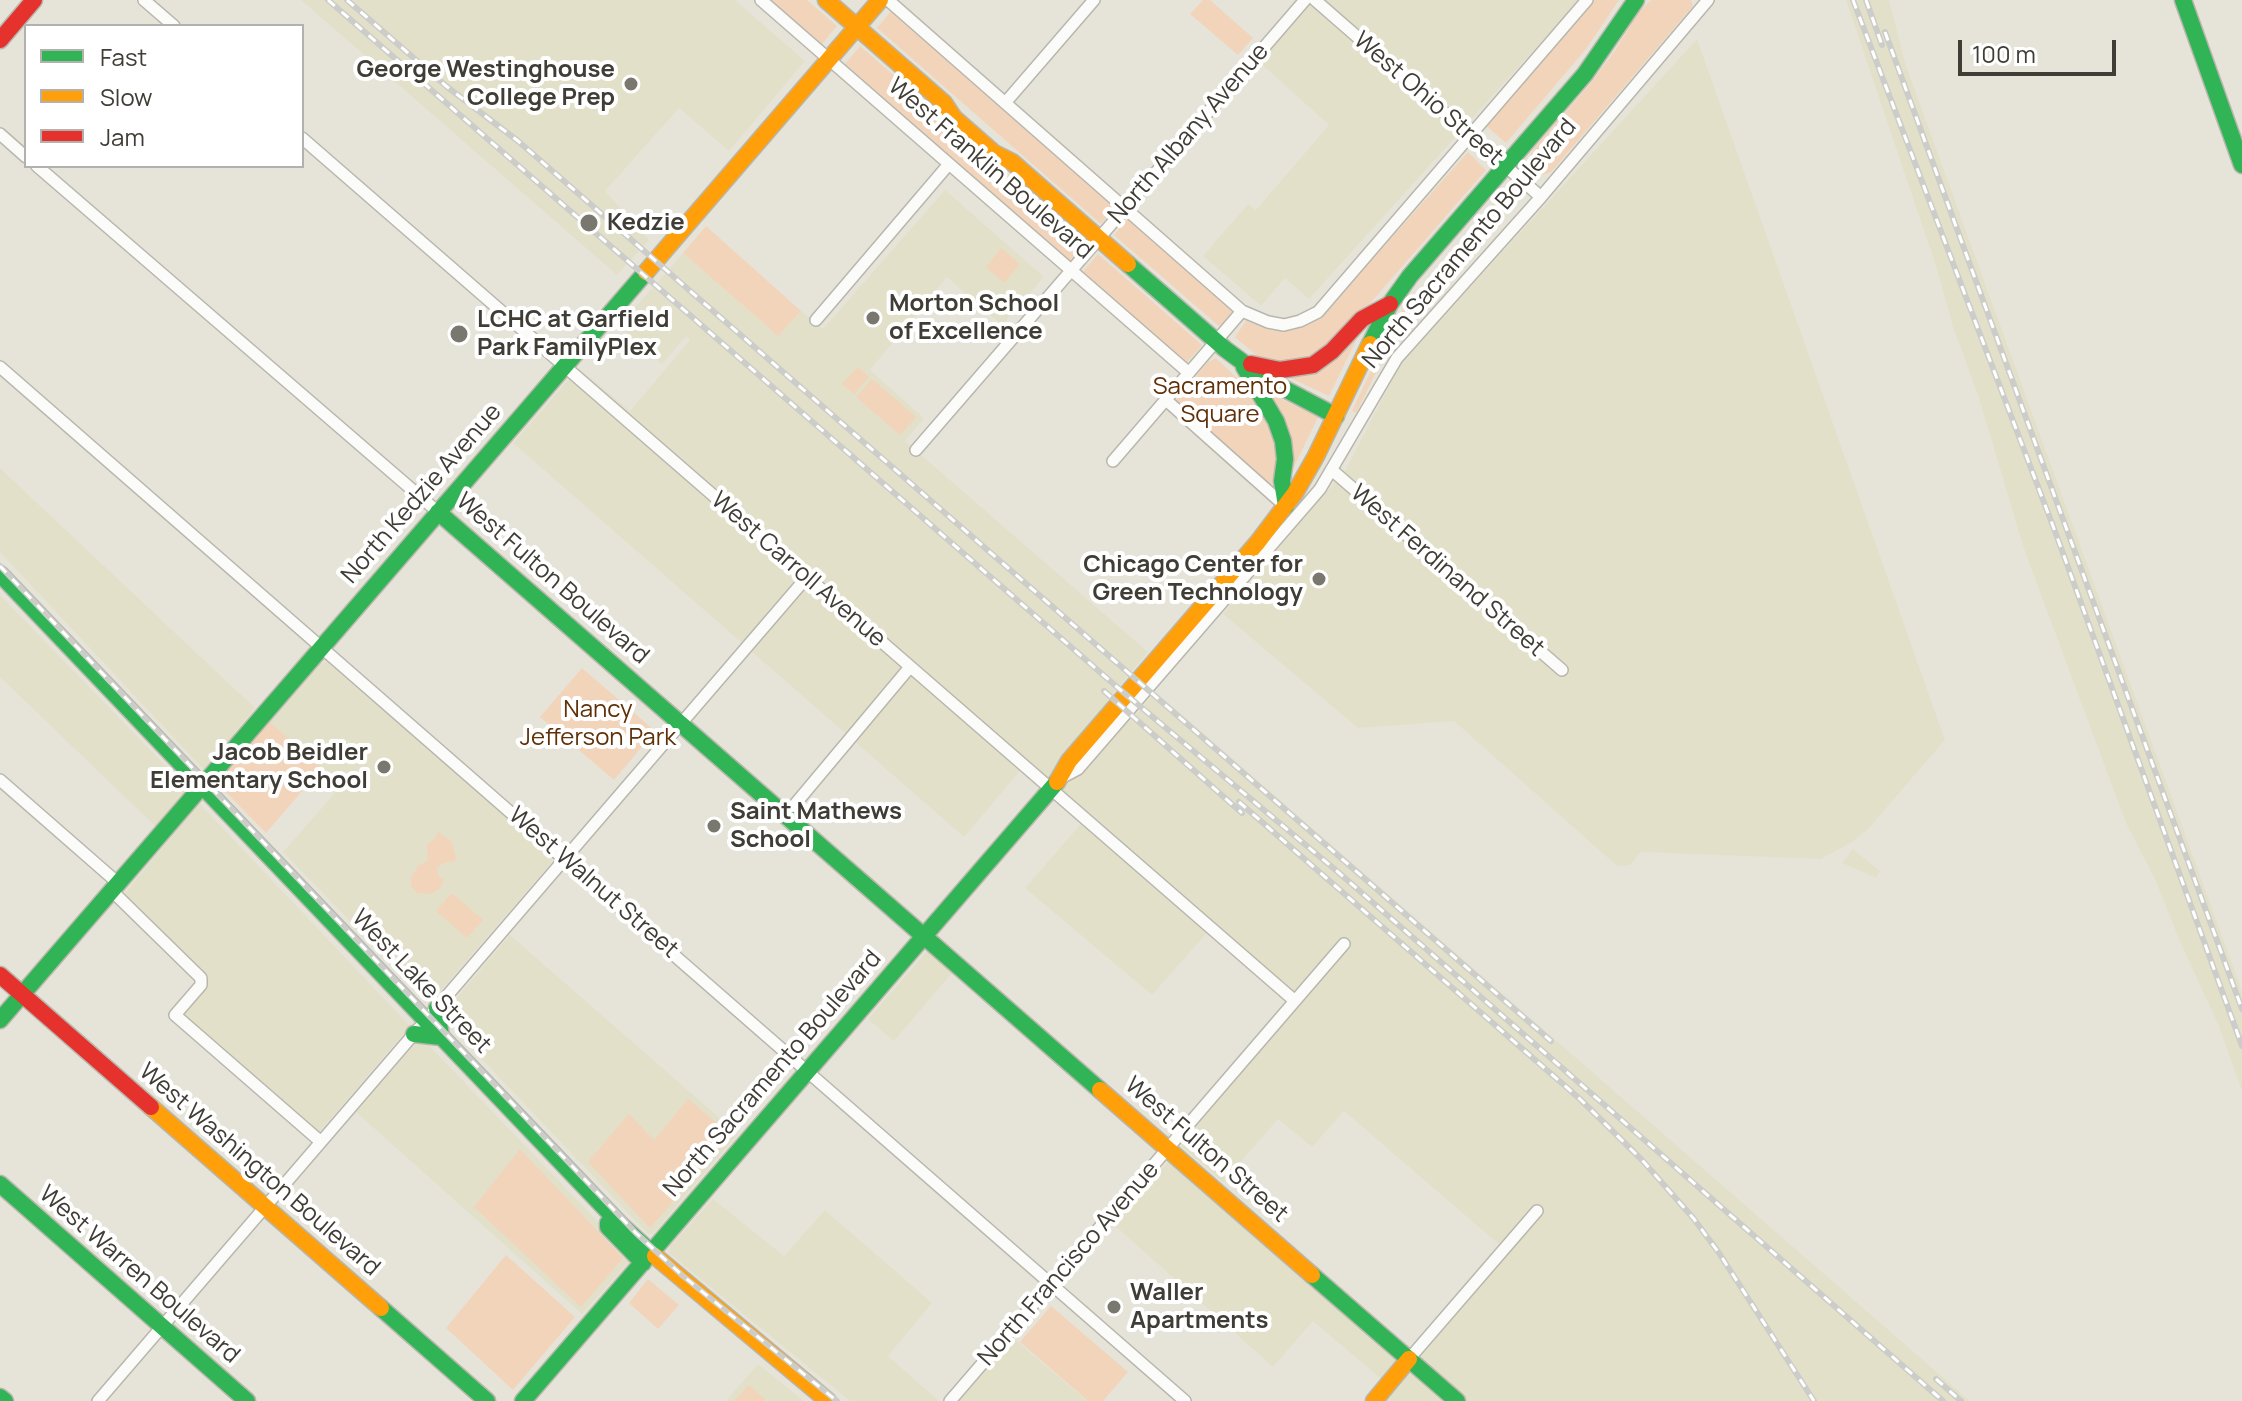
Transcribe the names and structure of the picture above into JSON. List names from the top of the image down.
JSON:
{
  "streets": {
    "street": [
      "West Ohio Street",
      "North Albany Avenue",
      "West Franklin Boulevard",
      "North Sacramento Boulevard",
      "North Kedzie Avenue",
      "West Carroll Avenue",
      "West Ferdinand Street",
      "West Fulton Boulevard",
      "West Walnut Street",
      "West Lake Street",
      "West Fulton Street",
      "West Washington Boulevard",
      "North Francisco Avenue",
      "West Warren Boulevard"
    ]
  },
  "crossings": [
    ["West Ohio Street", "North Sacramento Boulevard"],
    ["North Albany Avenue", "West Franklin Boulevard"],
    ["West Franklin Boulevard", "North Sacramento Boulevard"],
    ["West Franklin Boulevard", "North Kedzie Avenue"],
    ["North Sacramento Boulevard", "West Carroll Avenue"],
    ["North Sacramento Boulevard", "West Ferdinand Street"],
    ["North Sacramento Boulevard", "West Fulton Boulevard"],
    ["North Sacramento Boulevard", "West Walnut Street"],
    ["North Sacramento Boulevard", "West Lake Street"],
    ["North Sacramento Boulevard", "West Fulton Street"],
    ["North Kedzie Avenue", "West Carroll Avenue"],
    ["North Kedzie Avenue", "West Fulton Boulevard"],
    ["North Kedzie Avenue", "West Walnut Street"],
    ["North Kedzie Avenue", "West Lake Street"],
    ["North Kedzie Avenue", "West Washington Boulevard"],
    ["West Carroll Avenue", "North Francisco Avenue"],
    ["West Fulton Boulevard", "West Fulton Street"],
    ["West Walnut Street", "North Francisco Avenue"],
    ["West Fulton Street", "North Francisco Avenue"]
  ],
  "parks": ["Sacramento Square", "Nancy Jefferson Park"],
  "places": [
    "George Westinghouse College Prep",
    "Kedzie",
    "Morton School of Excellence",
    "LCHC at Garfield Park FamilyPlex",
    "Chicago Center for Green Technology",
    "Jacob Beidler Elementary School",
    "Saint Mathews School",
    "Waller Apartments"
  ],
  "legend": ["Fast", "Slow", "Jam"],
  "scale_bar": "100 m"
}
